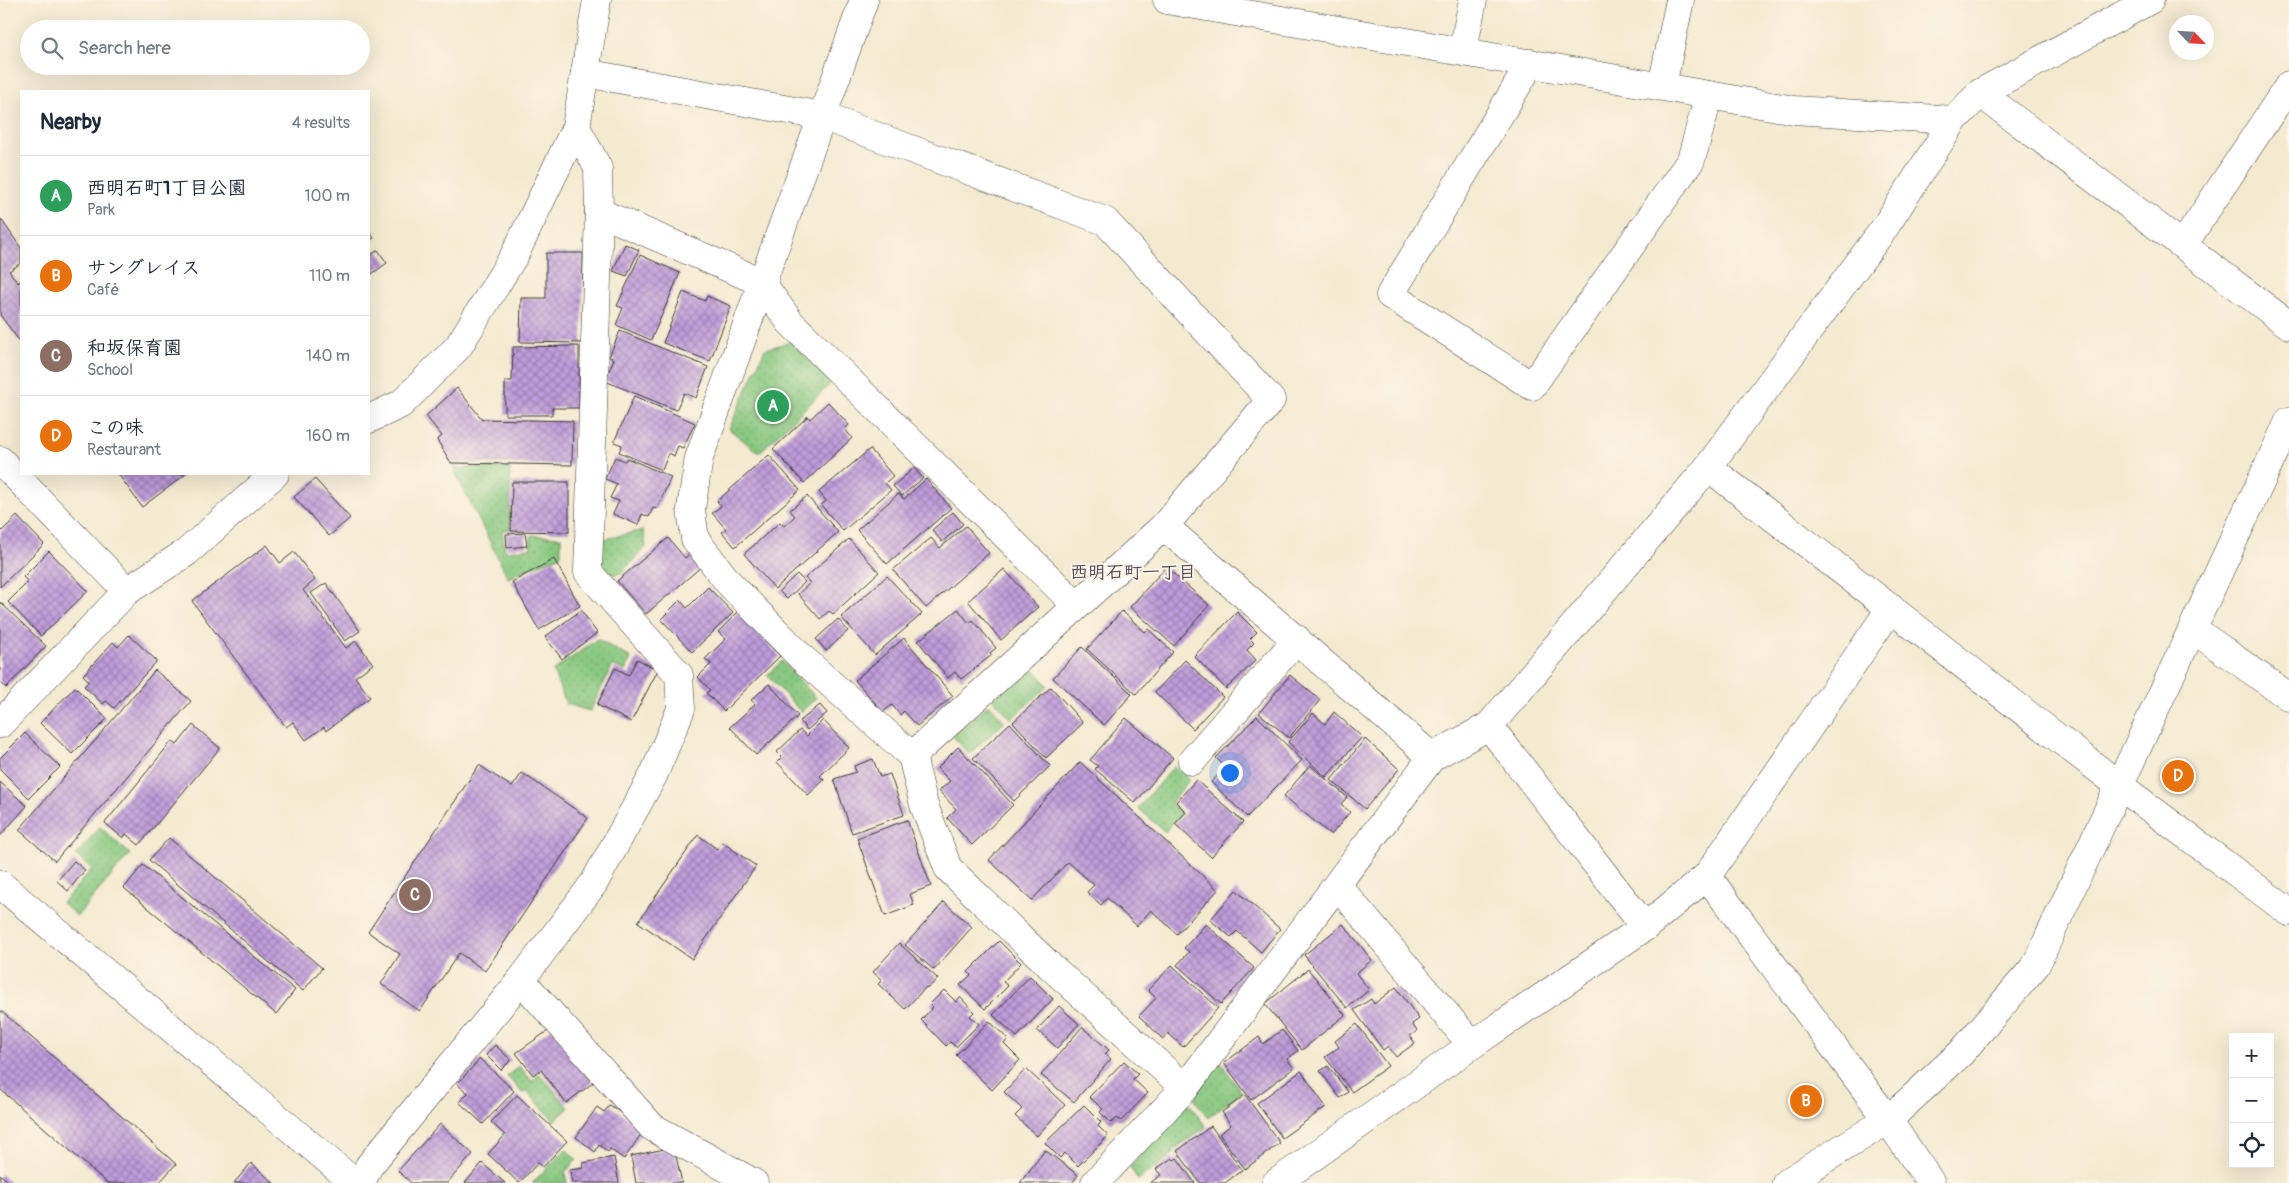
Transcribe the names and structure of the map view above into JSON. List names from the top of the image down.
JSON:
{
  "districts": ["西明石町一丁目"],
  "north": "bottom right",
  "page": {
    "search": "Search here",
    "heading": ["Nearby", "4 results"],
    "list": [
      {
        "mark": "A",
        "name": "西明石町1丁目公園",
        "note": "Park",
        "value": "100 m"
      },
      {
        "mark": "B",
        "name": "サングレイス",
        "note": "Café",
        "value": "110 m"
      },
      {
        "mark": "C",
        "name": "和坂保育園",
        "note": "School",
        "value": "140 m"
      },
      {
        "mark": "D",
        "name": "この味",
        "note": "Restaurant",
        "value": "160 m"
      }
    ],
    "pins": [
      "A",
      "D",
      "C",
      "B"
    ],
    "map_buttons": ["+", "−"]
  }
}
